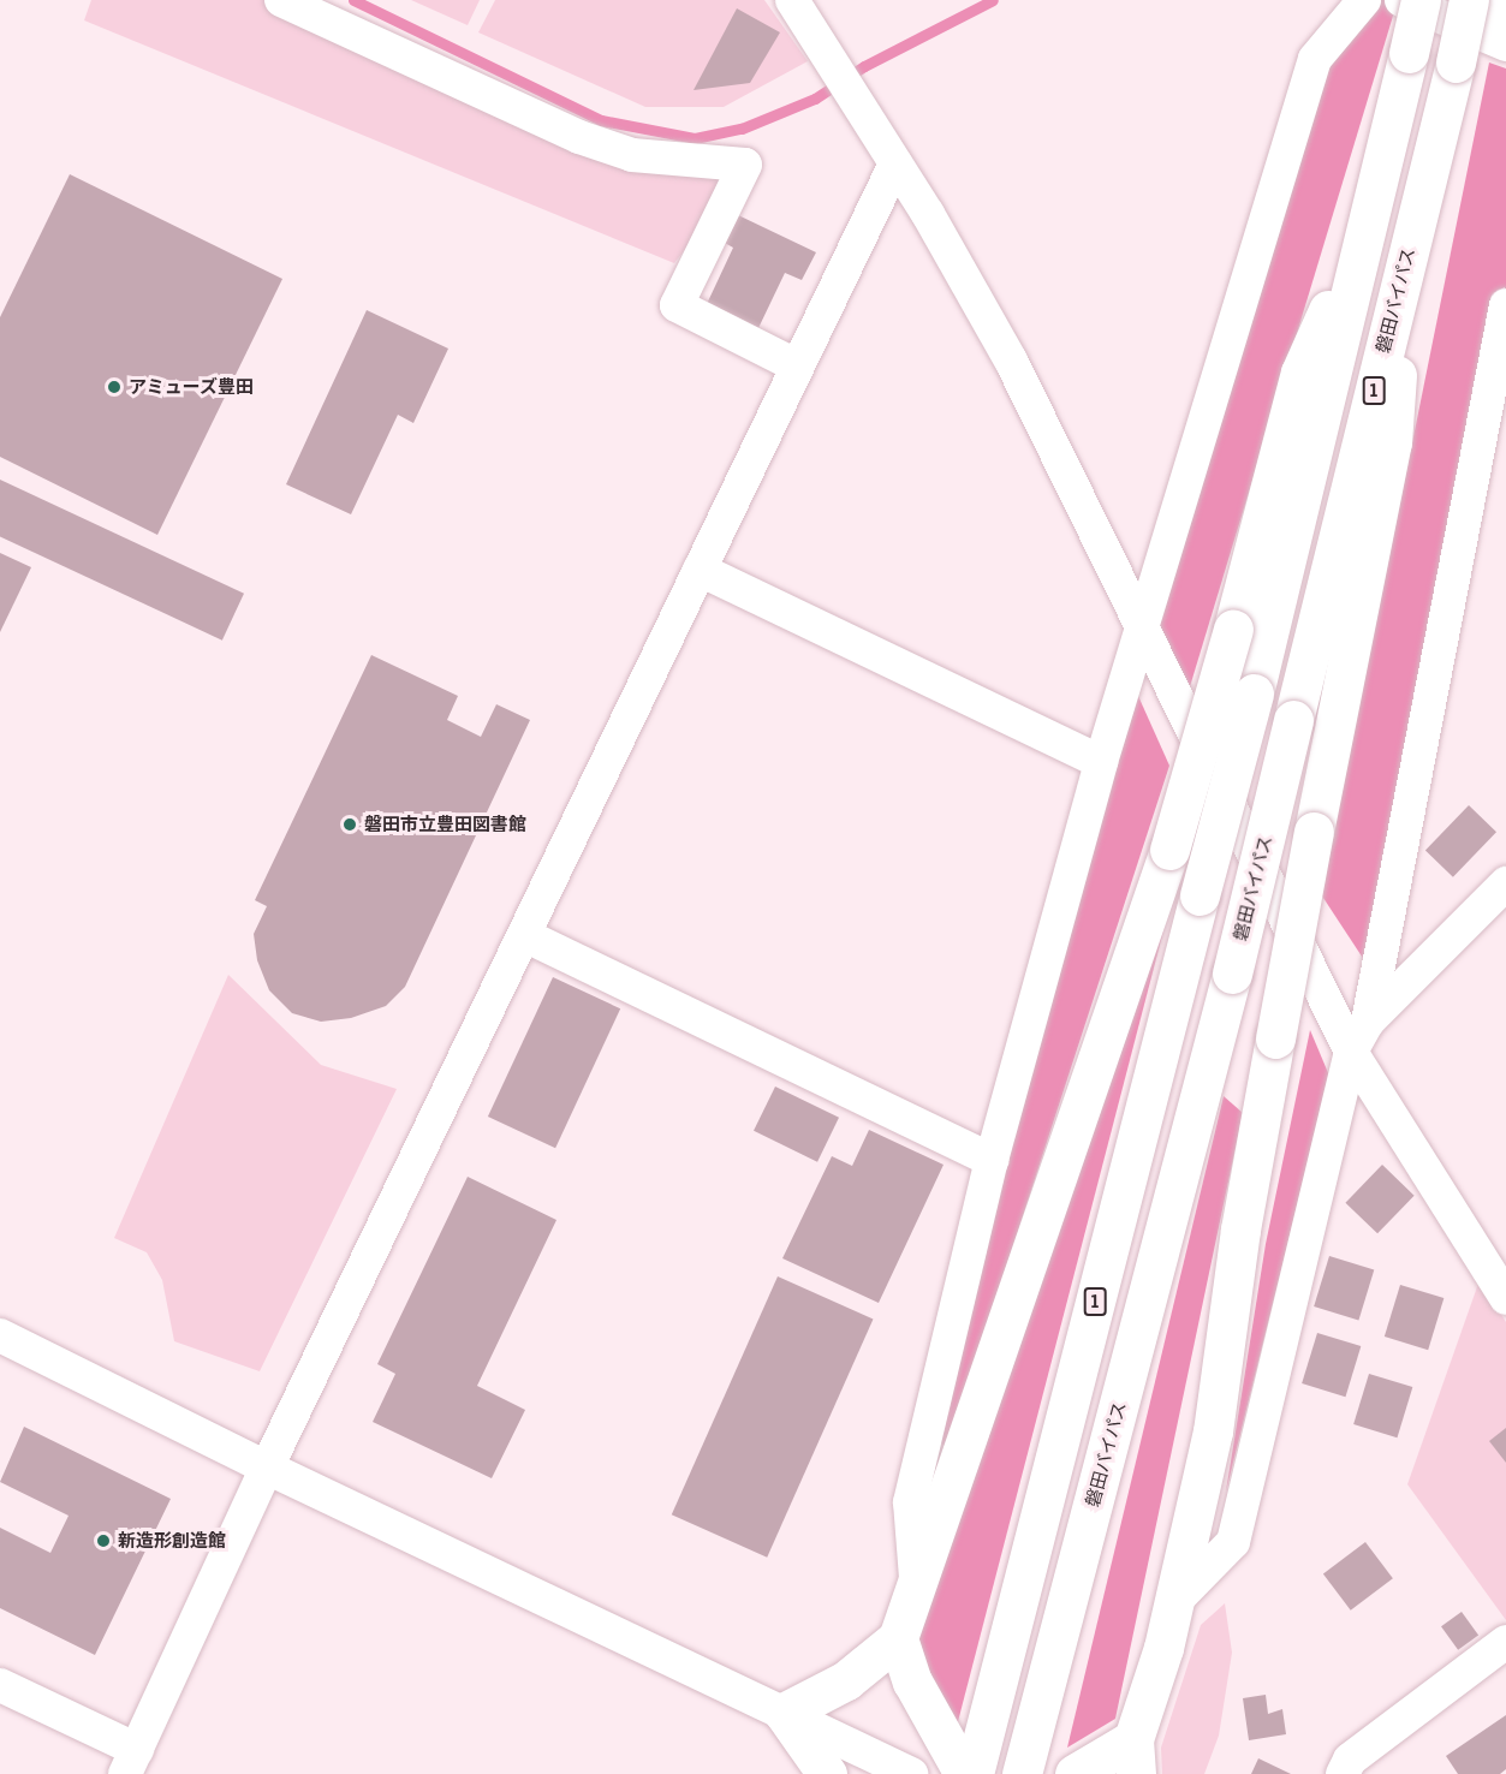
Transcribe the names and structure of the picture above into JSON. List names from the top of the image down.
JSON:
{
  "streets": {
    "highway": ["磐田バイパス", "1"]
  },
  "places": ["アミューズ豊田", "磐田市立豊田図書館", "新造形創造館"]
}
